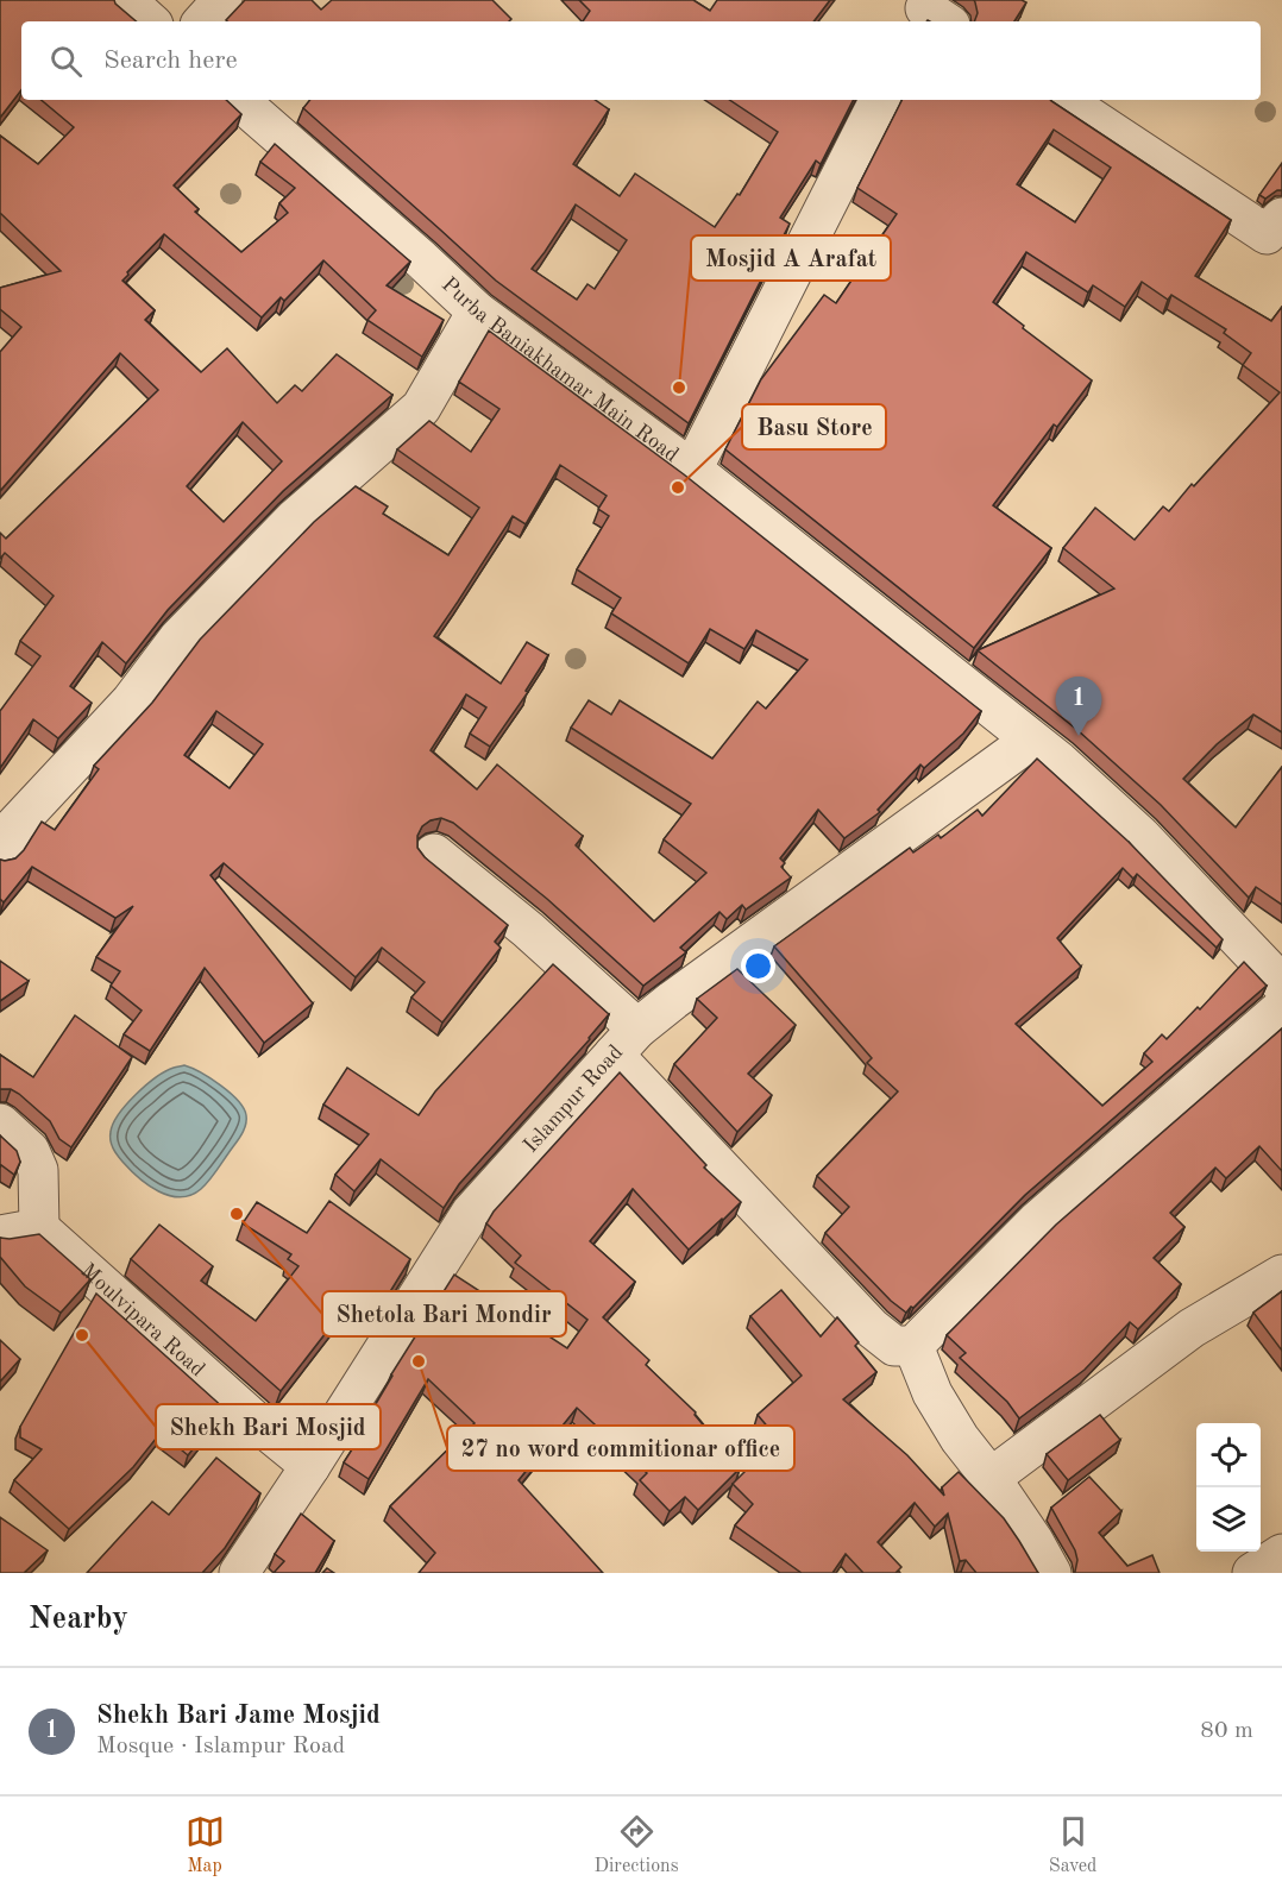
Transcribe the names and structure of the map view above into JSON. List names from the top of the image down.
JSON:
{
  "streets": {
    "street": ["Purba Baniakhamar Main Road", "Islampur Road", "Moulvipara Road"]
  },
  "crossings": [
    ["Purba Baniakhamar Main Road", "Islampur Road"],
    ["Islampur Road", "Moulvipara Road"]
  ],
  "places": [
    "Mosjid A Arafat",
    "Basu Store",
    "Shetola Bari Mondir",
    "Shekh Bari Mosjid",
    "27 no word commitionar office"
  ],
  "page": {
    "search": "Search here",
    "pins": "1",
    "heading": "Nearby",
    "list": [
      {
        "mark": "1",
        "name": "Shekh Bari Jame Mosjid",
        "note": "Mosque · Islampur Road",
        "value": "80 m"
      }
    ],
    "nav": ["Map", "Directions", "Saved"]
  }
}
